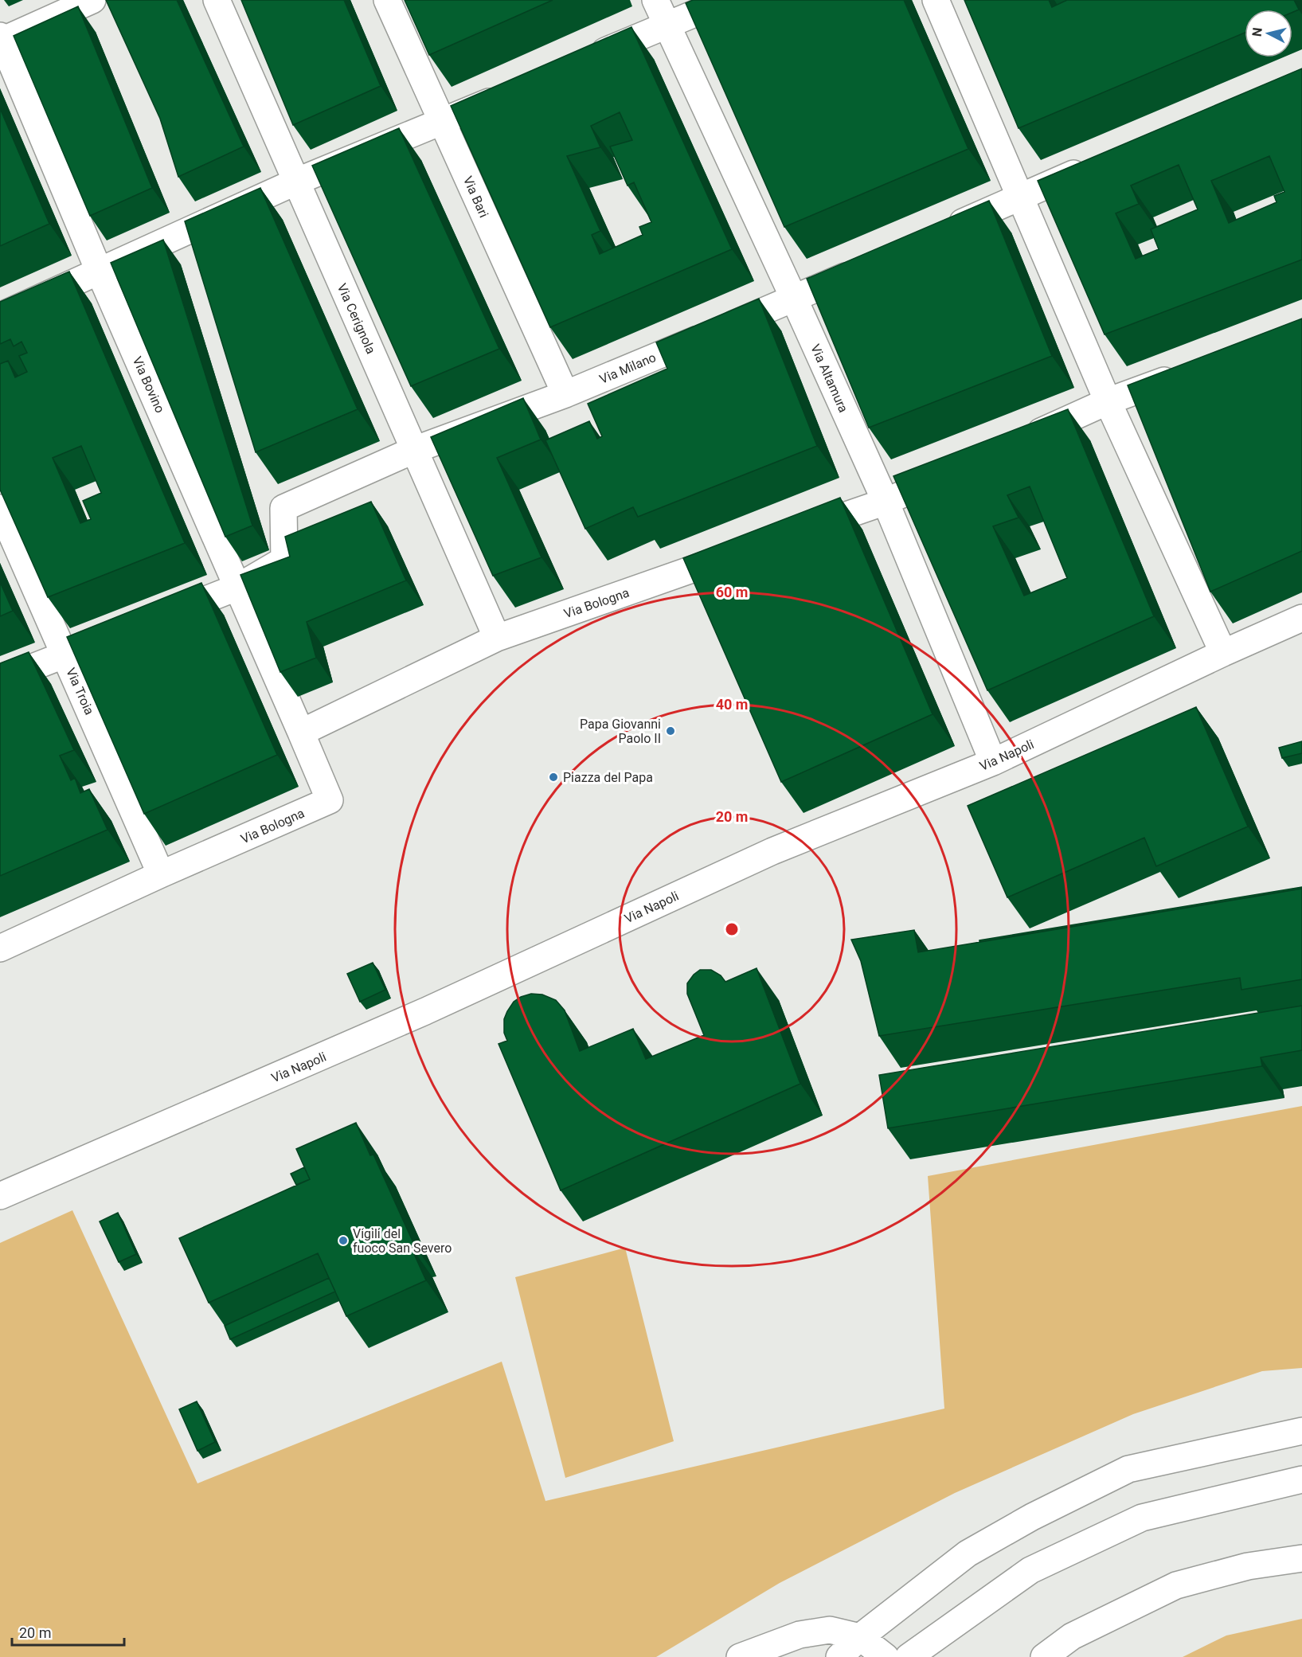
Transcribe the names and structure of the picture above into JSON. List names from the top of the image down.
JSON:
{
  "streets": {
    "street": [
      "Via Bari",
      "Via Cerignola",
      "Via Milano",
      "Via Altamura",
      "Via Bovino",
      "Via Bologna",
      "Via Troia",
      "Via Napoli"
    ]
  },
  "crossings": [
    ["Via Bari", "Via Milano"],
    ["Via Cerignola", "Via Milano"],
    ["Via Cerignola", "Via Bologna"],
    ["Via Milano", "Via Altamura"],
    ["Via Milano", "Via Bovino"],
    ["Via Altamura", "Via Napoli"],
    ["Via Bovino", "Via Bologna"],
    ["Via Bologna", "Via Troia"]
  ],
  "places": ["Papa Giovanni Paolo II", "Piazza del Papa", "Vigili del fuoco San Severo"],
  "scale_bar": "20 m",
  "north": "left",
  "rings": ["60 m", "40 m", "20 m"]
}
